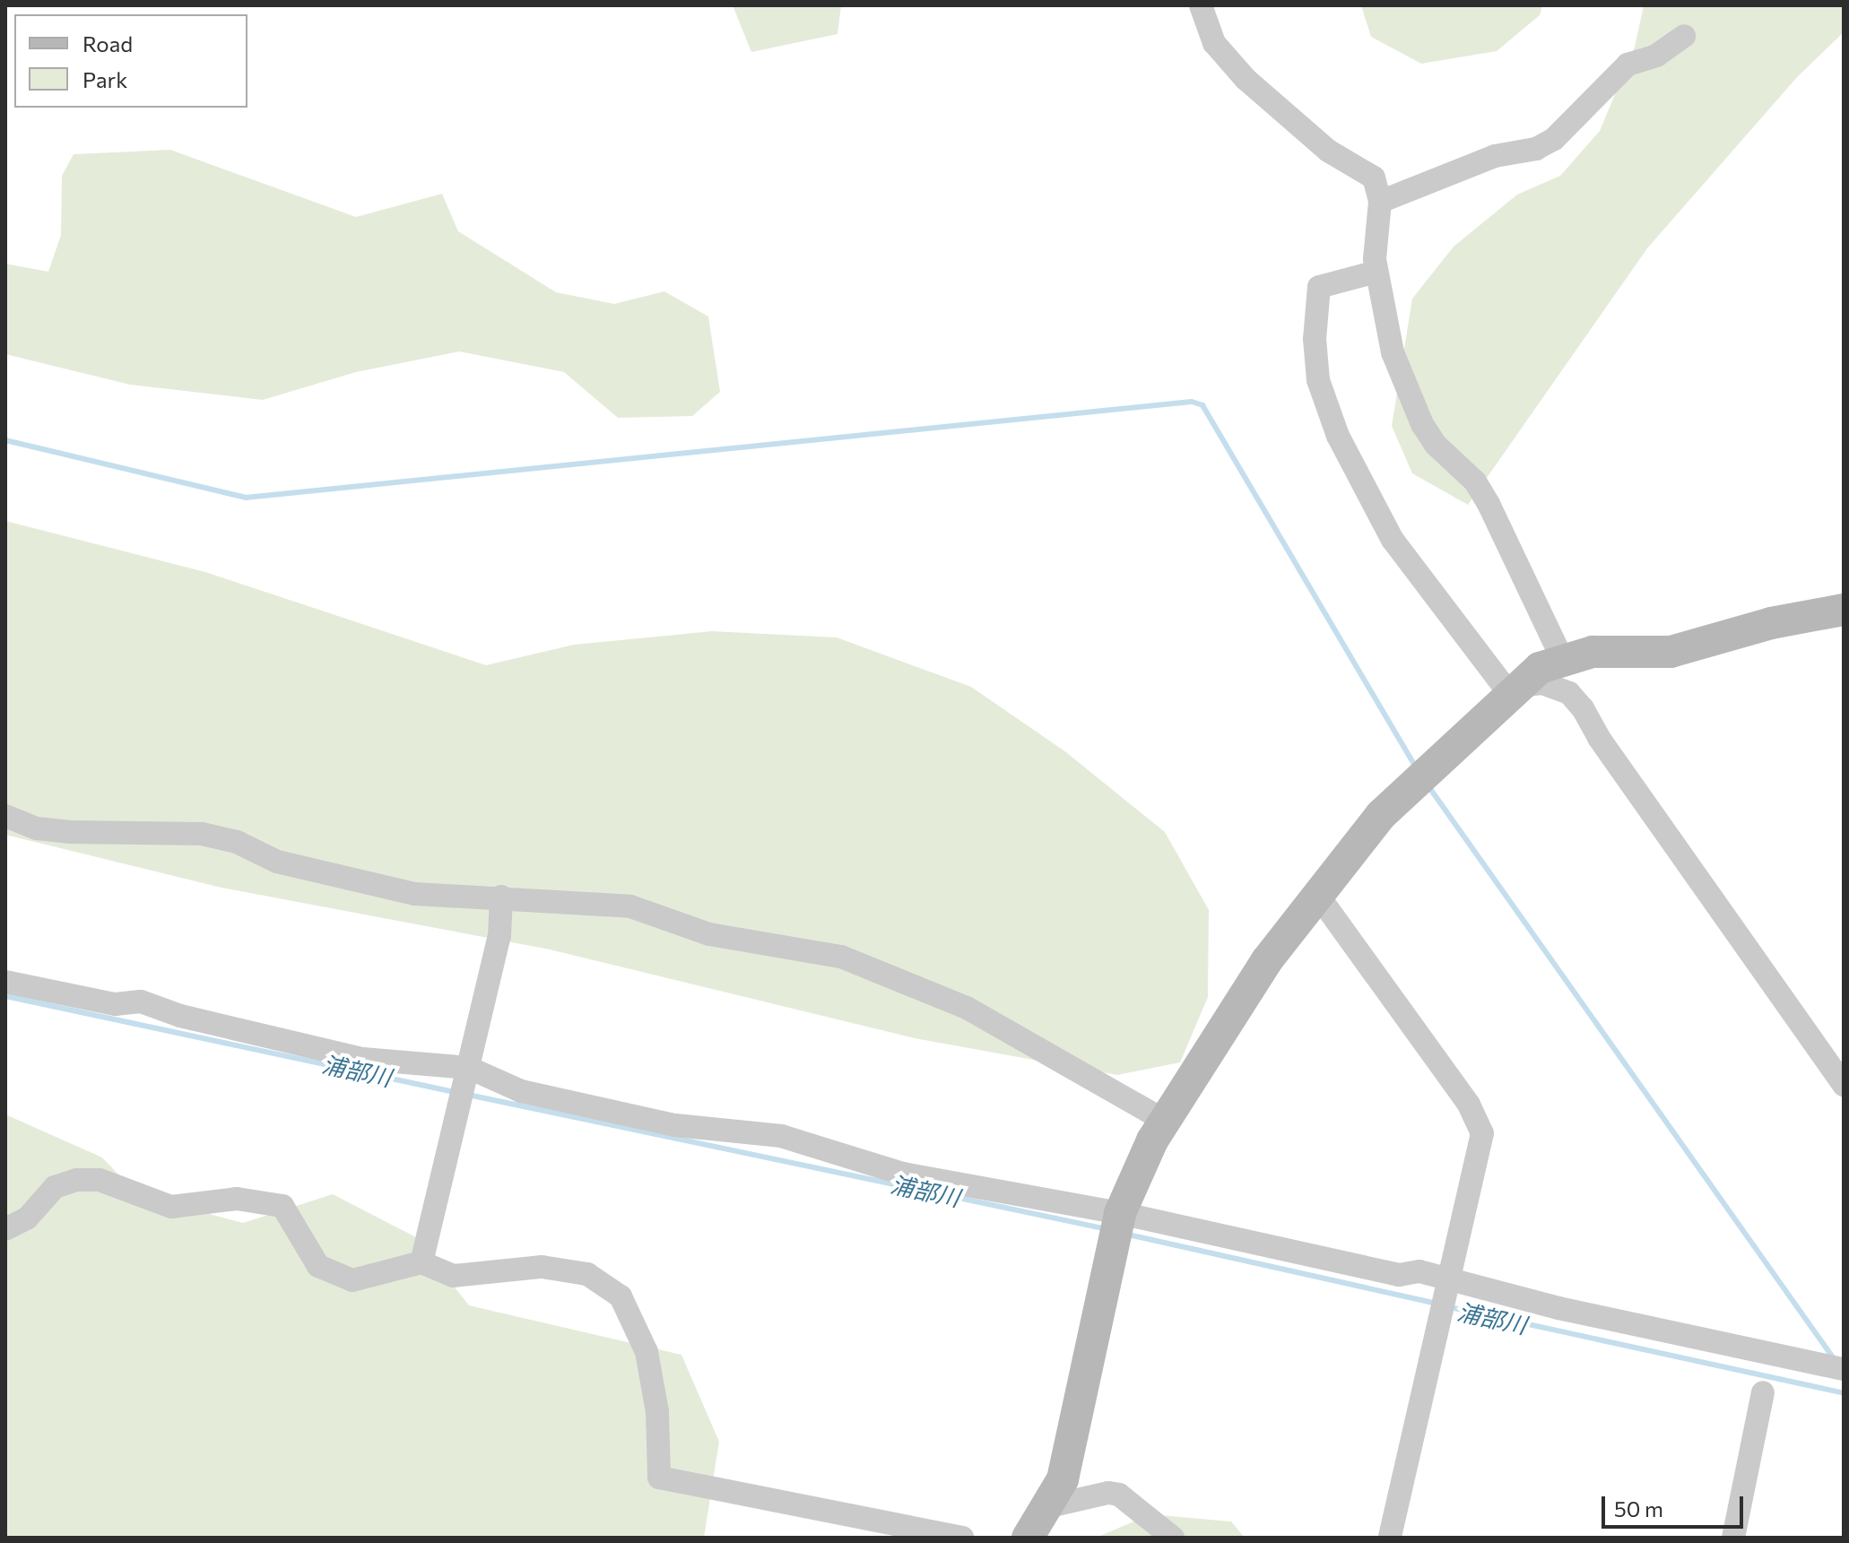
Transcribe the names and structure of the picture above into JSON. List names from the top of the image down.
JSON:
{
  "water": ["浦部川"],
  "legend": ["Road", "Park"],
  "scale_bar": "50 m"
}
